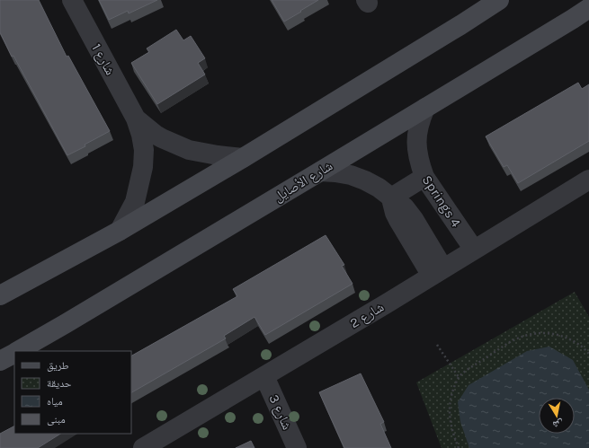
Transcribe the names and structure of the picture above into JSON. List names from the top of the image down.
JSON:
{
  "streets": {
    "main road": ["شارع الأصايل"],
    "street": [
      "شارع 1",
      "Springs 4",
      "شارع 2",
      "شارع 3"
    ]
  },
  "crossings": [
    ["شارع الأصايل", "Springs 4"],
    ["Springs 4", "شارع 2"],
    ["شارع 2", "شارع 3"]
  ],
  "legend": [
    "طريق",
    "حديقة",
    "مياه",
    "مبنى"
  ],
  "north": "bottom"
}
